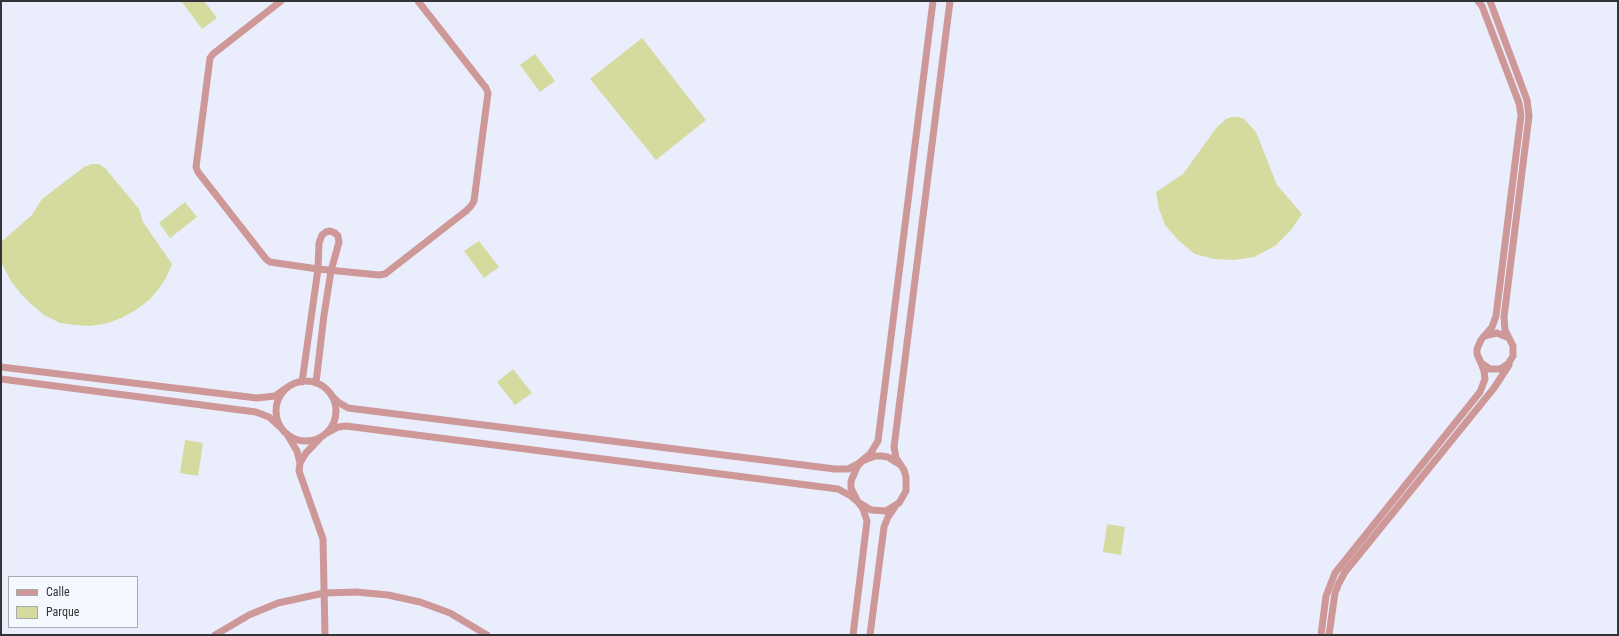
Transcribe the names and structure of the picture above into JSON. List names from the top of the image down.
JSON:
{
  "legend": ["Calle", "Parque"]
}
